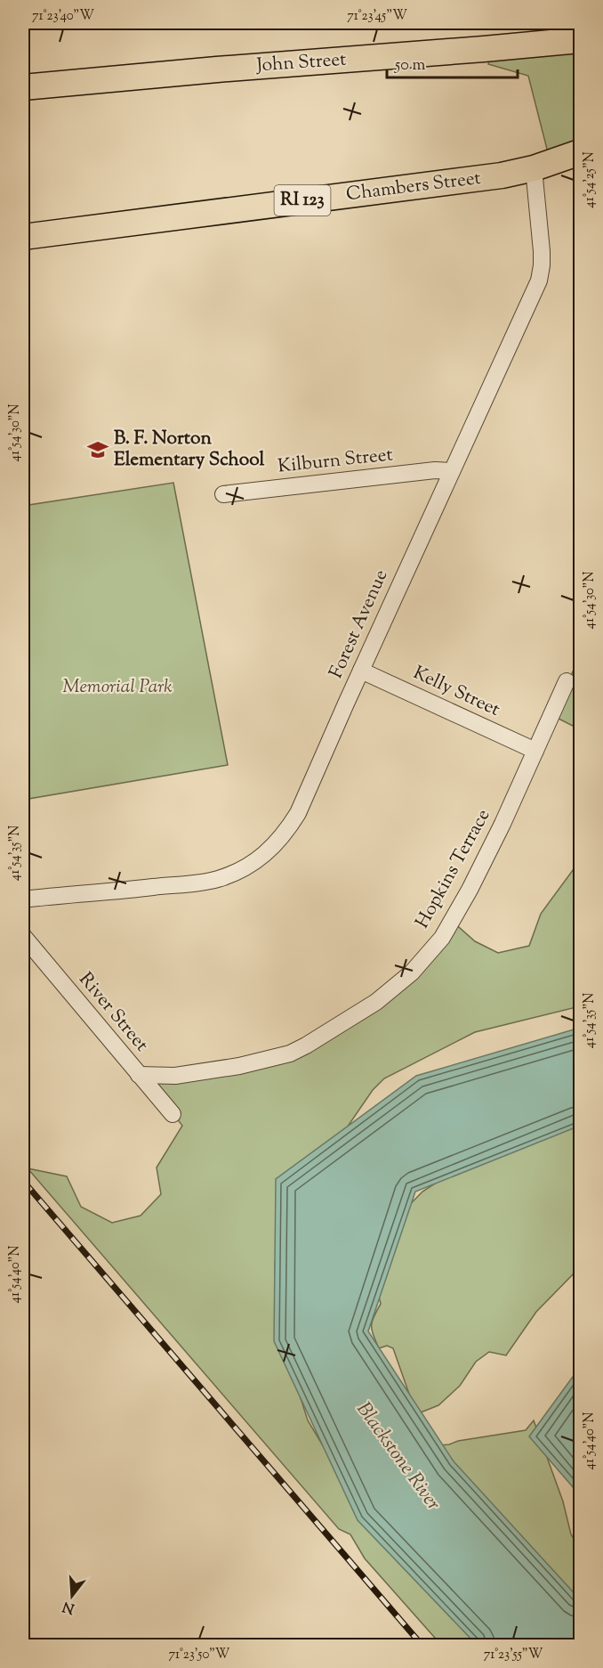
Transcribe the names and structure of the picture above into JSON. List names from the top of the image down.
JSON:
{
  "streets": {
    "main road": ["John Street", "Chambers Street", "RI 123"],
    "street": [
      "Kilburn Street",
      "Forest Avenue",
      "Kelly Street",
      "Hopkins Terrace",
      "River Street"
    ]
  },
  "crossings": [
    ["Chambers Street", "Forest Avenue"],
    ["Kilburn Street", "Forest Avenue"],
    ["Forest Avenue", "Kelly Street"],
    ["Kelly Street", "Hopkins Terrace"],
    ["Hopkins Terrace", "River Street"]
  ],
  "water": ["Blackstone River"],
  "parks": ["Memorial Park"],
  "places": {
    "school or university": ["B. F. Norton Elementary School"]
  },
  "scale_bar": "50 m",
  "north": "bottom",
  "coordinates": [
    "71°23'40\"W",
    "71°23'45\"W",
    "41°54'25\"N",
    "41°54'30\"N",
    "41°54'35\"N",
    "41°54'40\"N",
    "71°23'50\"W",
    "71°23'55\"W"
  ]
}
